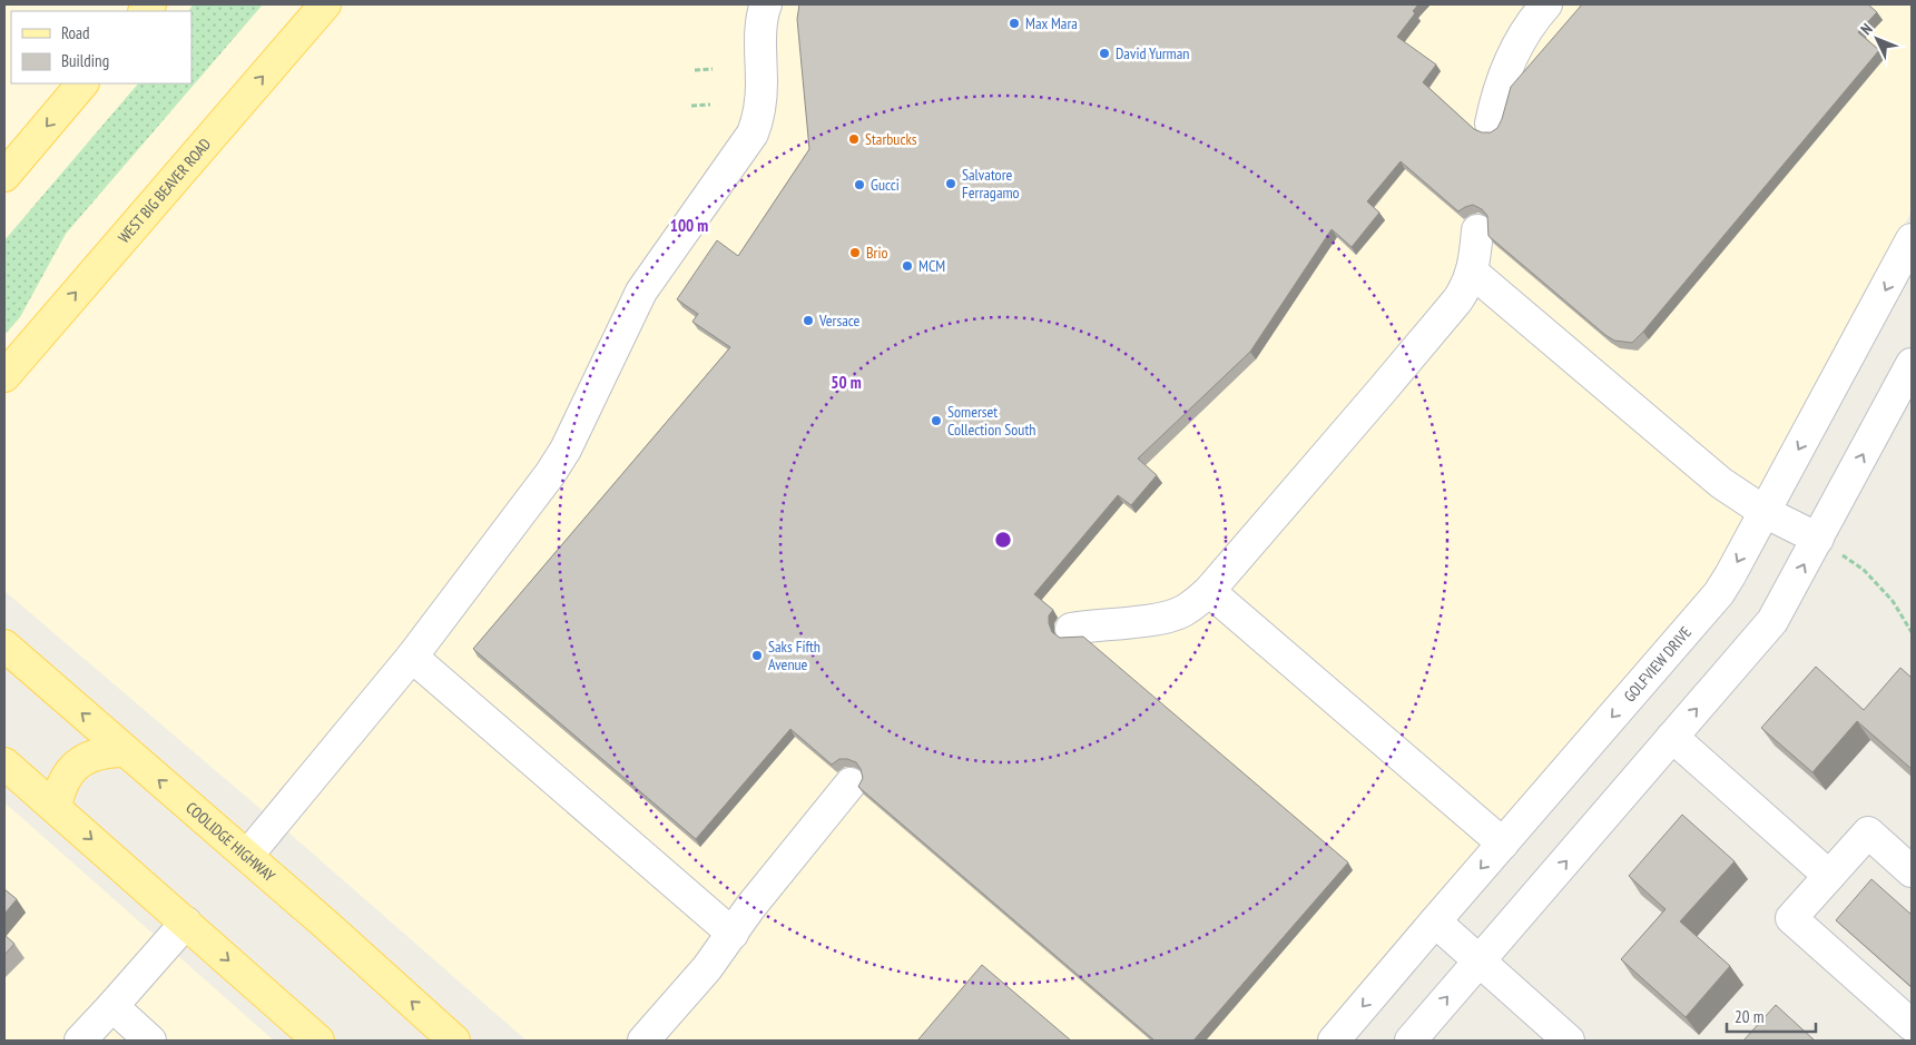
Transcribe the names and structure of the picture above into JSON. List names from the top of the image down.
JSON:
{
  "streets": {
    "main road": ["WEST BIG BEAVER ROAD", "COOLIDGE HIGHWAY"],
    "street": ["GOLFVIEW DRIVE"]
  },
  "one_way": ["WEST BIG BEAVER ROAD"],
  "places": [
    "Max Mara",
    "David Yurman",
    "Starbucks",
    "Salvatore Ferragamo",
    "Gucci",
    "Brio",
    "MCM",
    "Versace",
    "Somerset Collection South",
    "Saks Fifth Avenue"
  ],
  "legend": ["Road", "Building"],
  "scale_bar": "20 m",
  "north": "top left",
  "rings": ["100 m", "50 m"]
}
